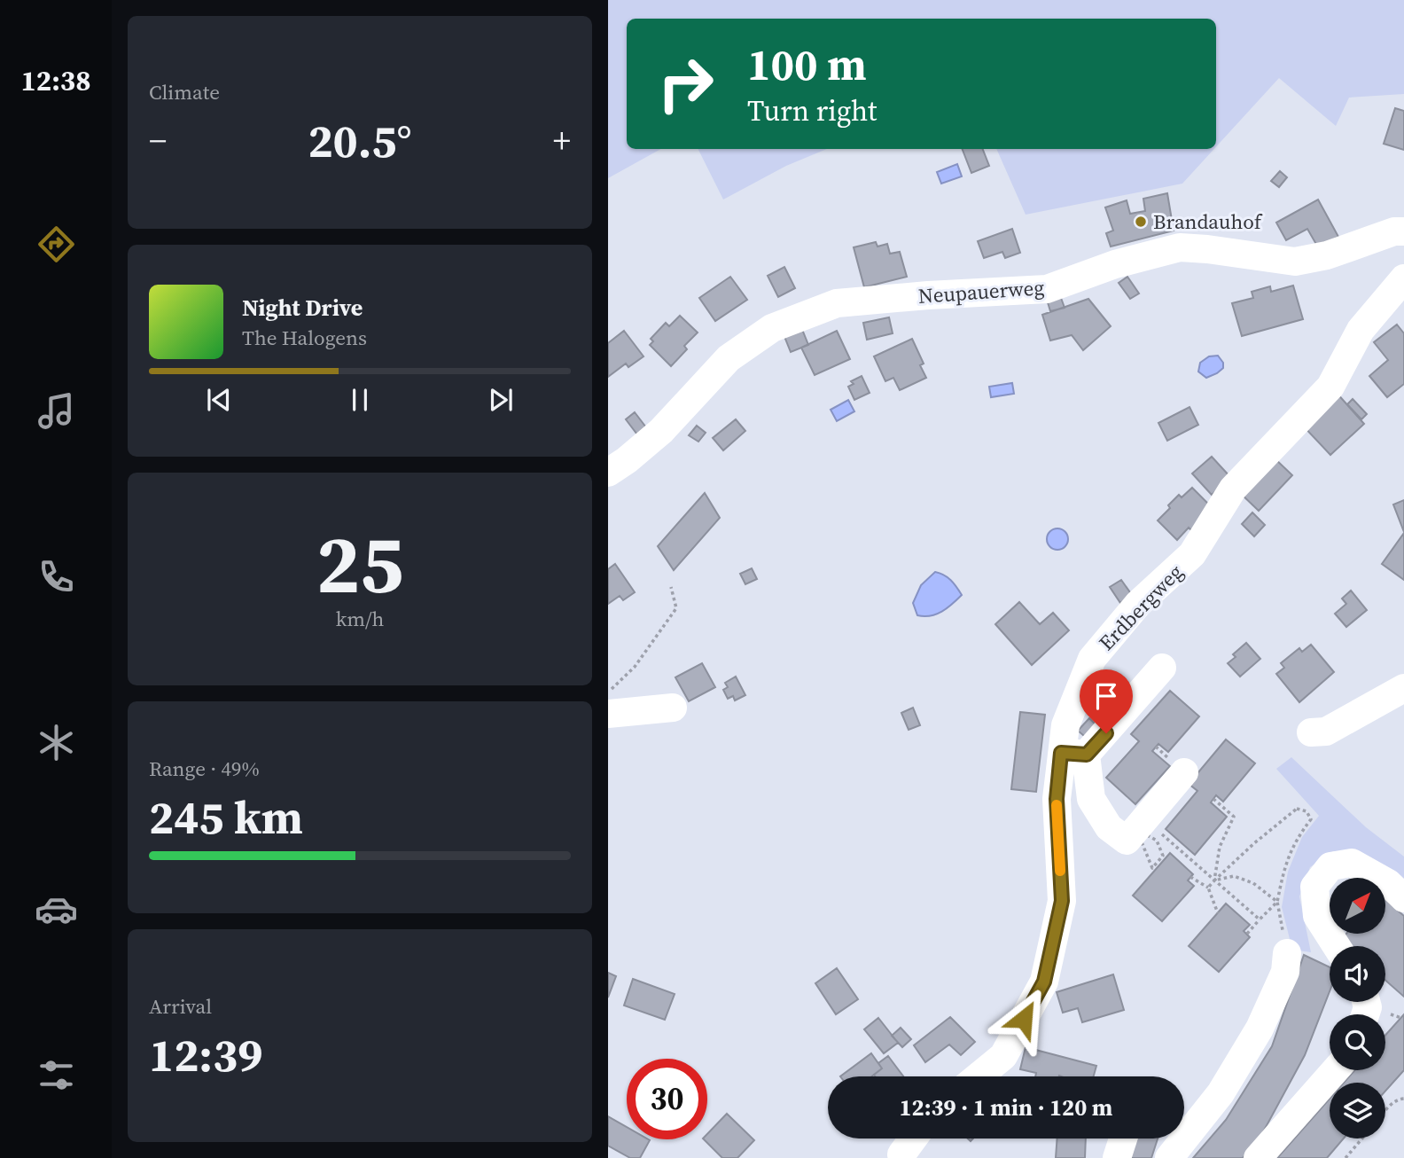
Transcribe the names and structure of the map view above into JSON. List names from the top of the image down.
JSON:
{
  "streets": {
    "street": ["Neupauerweg", "Erdbergweg"]
  },
  "places": ["Brandauhof"],
  "north": "top right",
  "page": {
    "tabs": "12:38",
    "tile": [
      "Climate",
      ["25", "km/h"],
      ["Range · 49%", "245 km"],
      ["Arrival", "12:39"]
    ],
    "turn": ["100 m", "Turn right"],
    "heat": ["−", "20.5°", "+"],
    "song": ["Night Drive", "The Halogens"],
    "limit": "30",
    "trip": "12:39 · 1 min · 120 m"
  }
}
